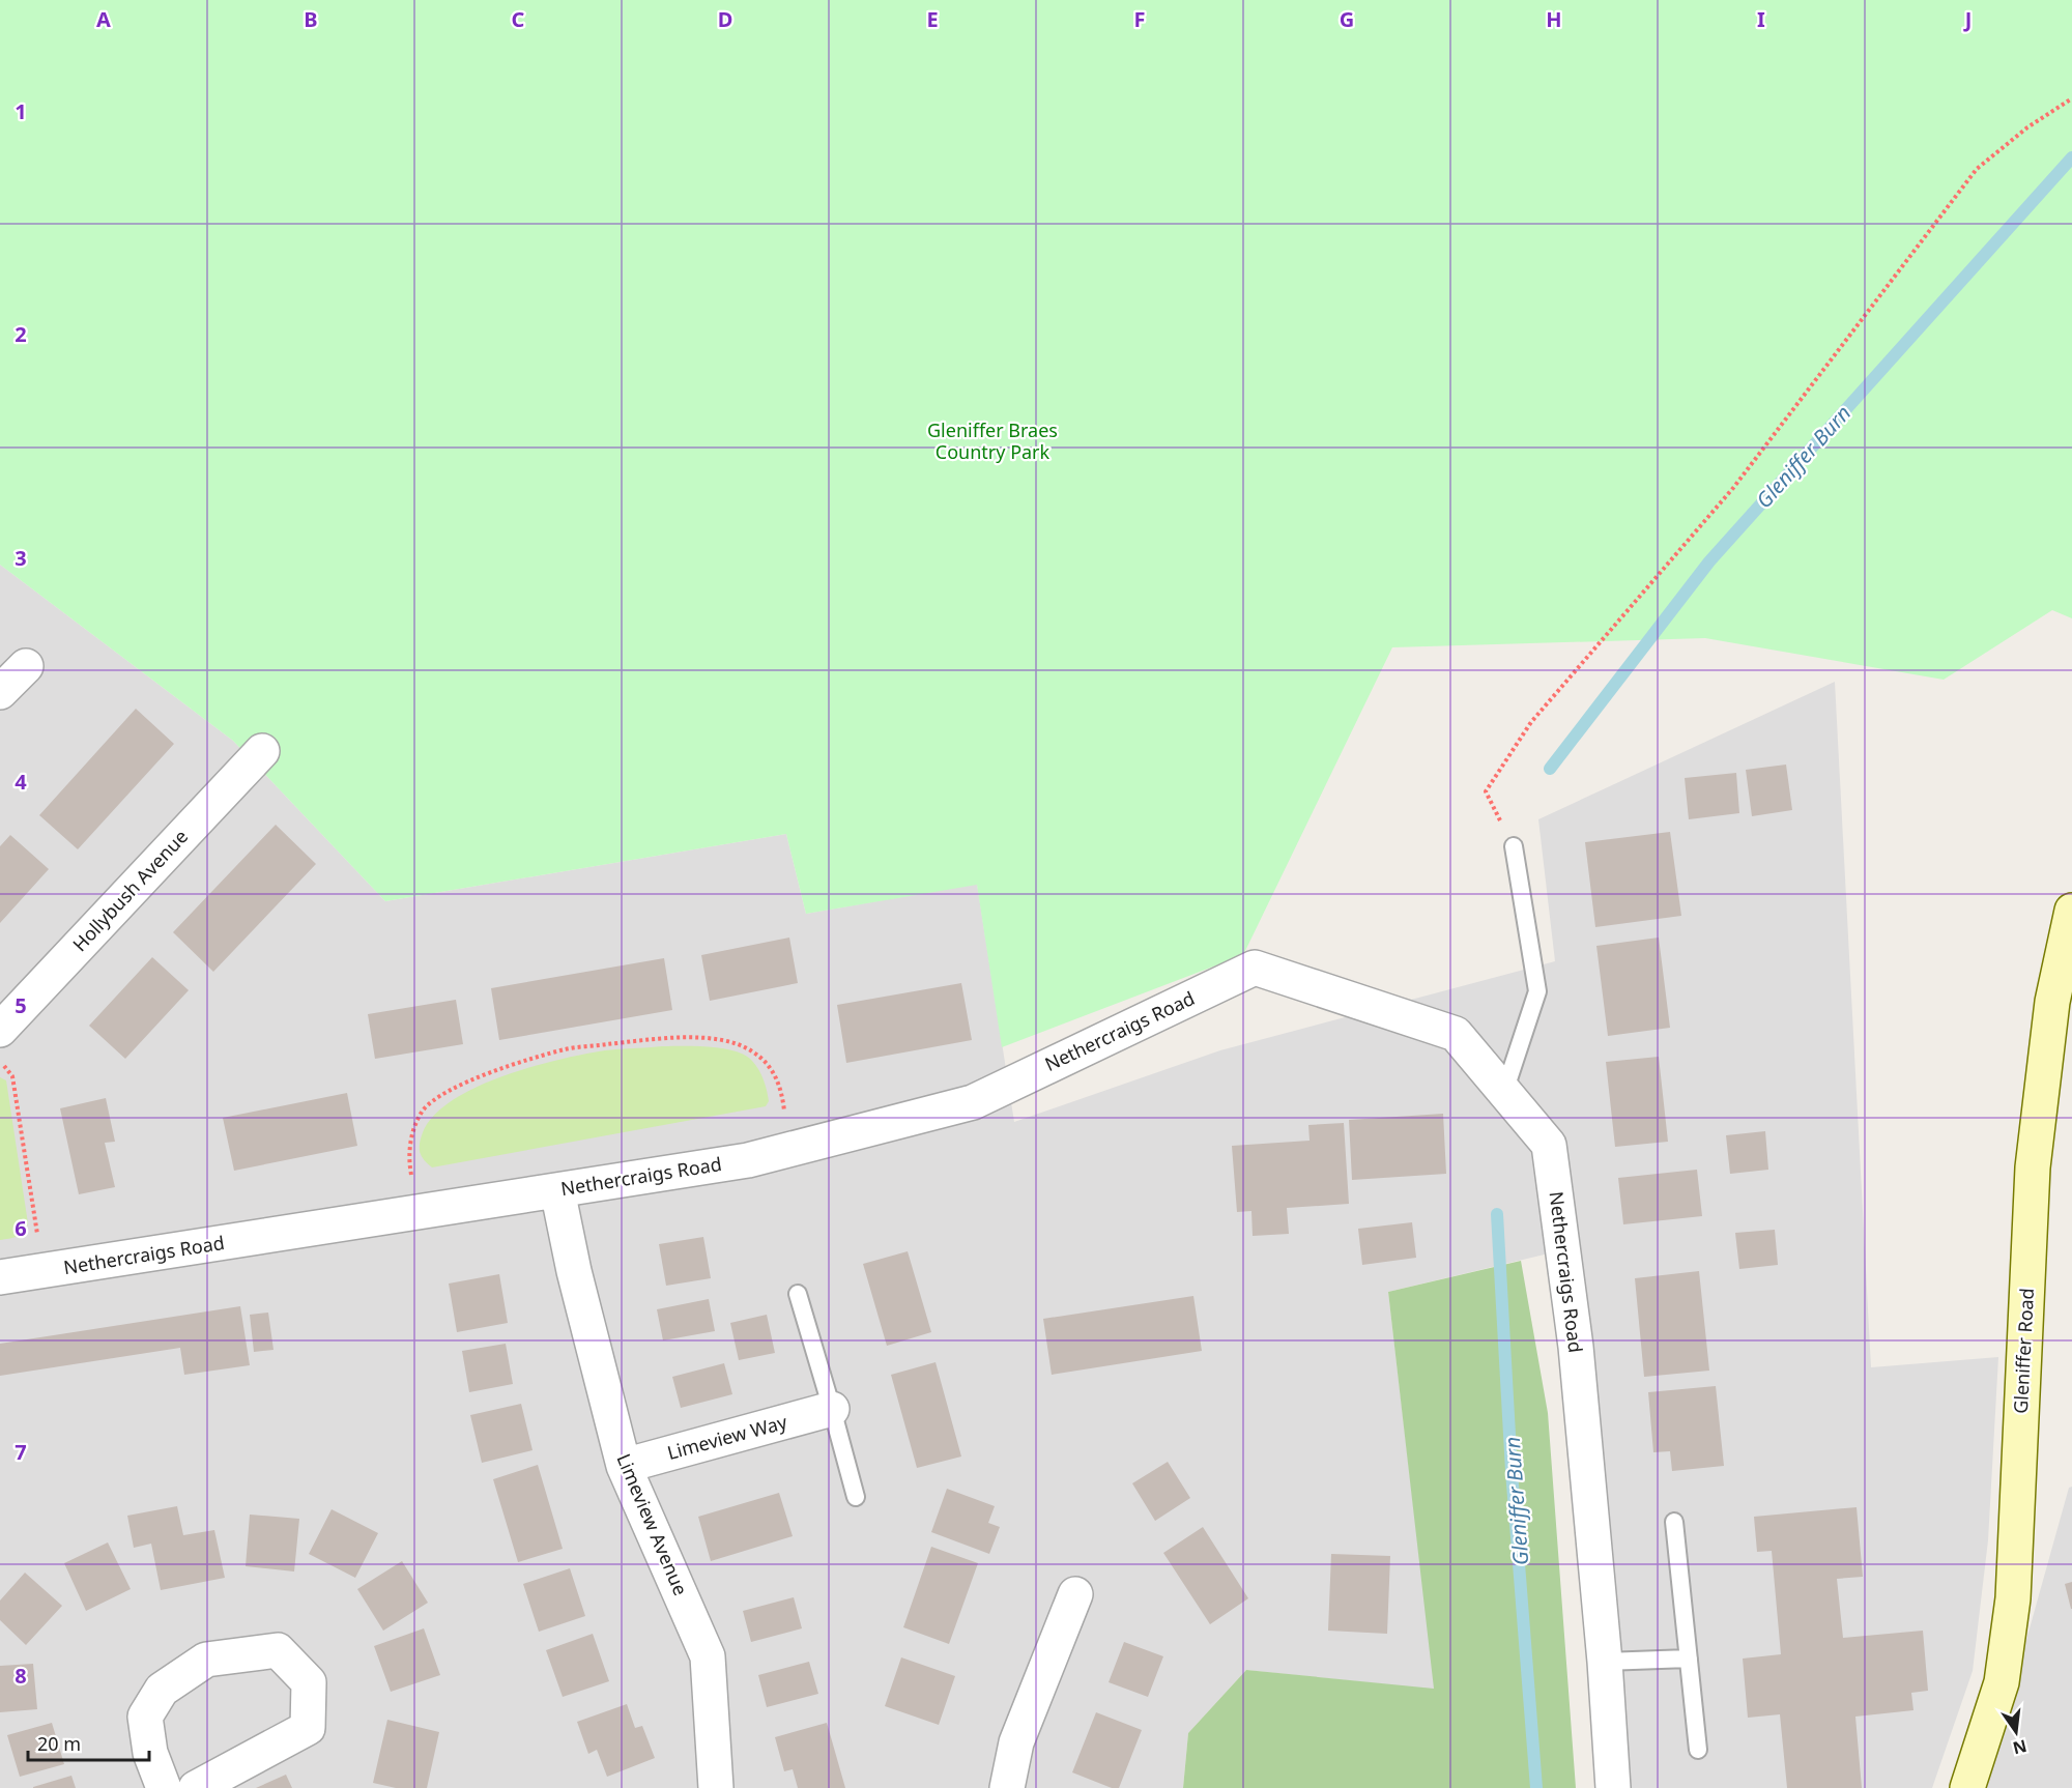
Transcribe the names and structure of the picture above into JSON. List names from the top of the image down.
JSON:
{
  "streets": {
    "main road": ["Gleniffer Road"],
    "street": [
      "Hollybush Avenue",
      "Nethercraigs Road",
      "Limeview Way",
      "Limeview Avenue"
    ]
  },
  "crossings": [
    ["Nethercraigs Road", "Limeview Avenue"],
    ["Limeview Way", "Limeview Avenue"]
  ],
  "water": ["Gleniffer Burn"],
  "parks": ["Gleniffer Braes Country Park"],
  "scale_bar": "20 m",
  "north": "bottom",
  "grid": {
    "columns": [
      "A",
      "B",
      "C",
      "D",
      "E",
      "F",
      "G",
      "H",
      "I",
      "J"
    ],
    "rows": [
      "1",
      "2",
      "3",
      "4",
      "5",
      "6",
      "7",
      "8"
    ]
  }
}
